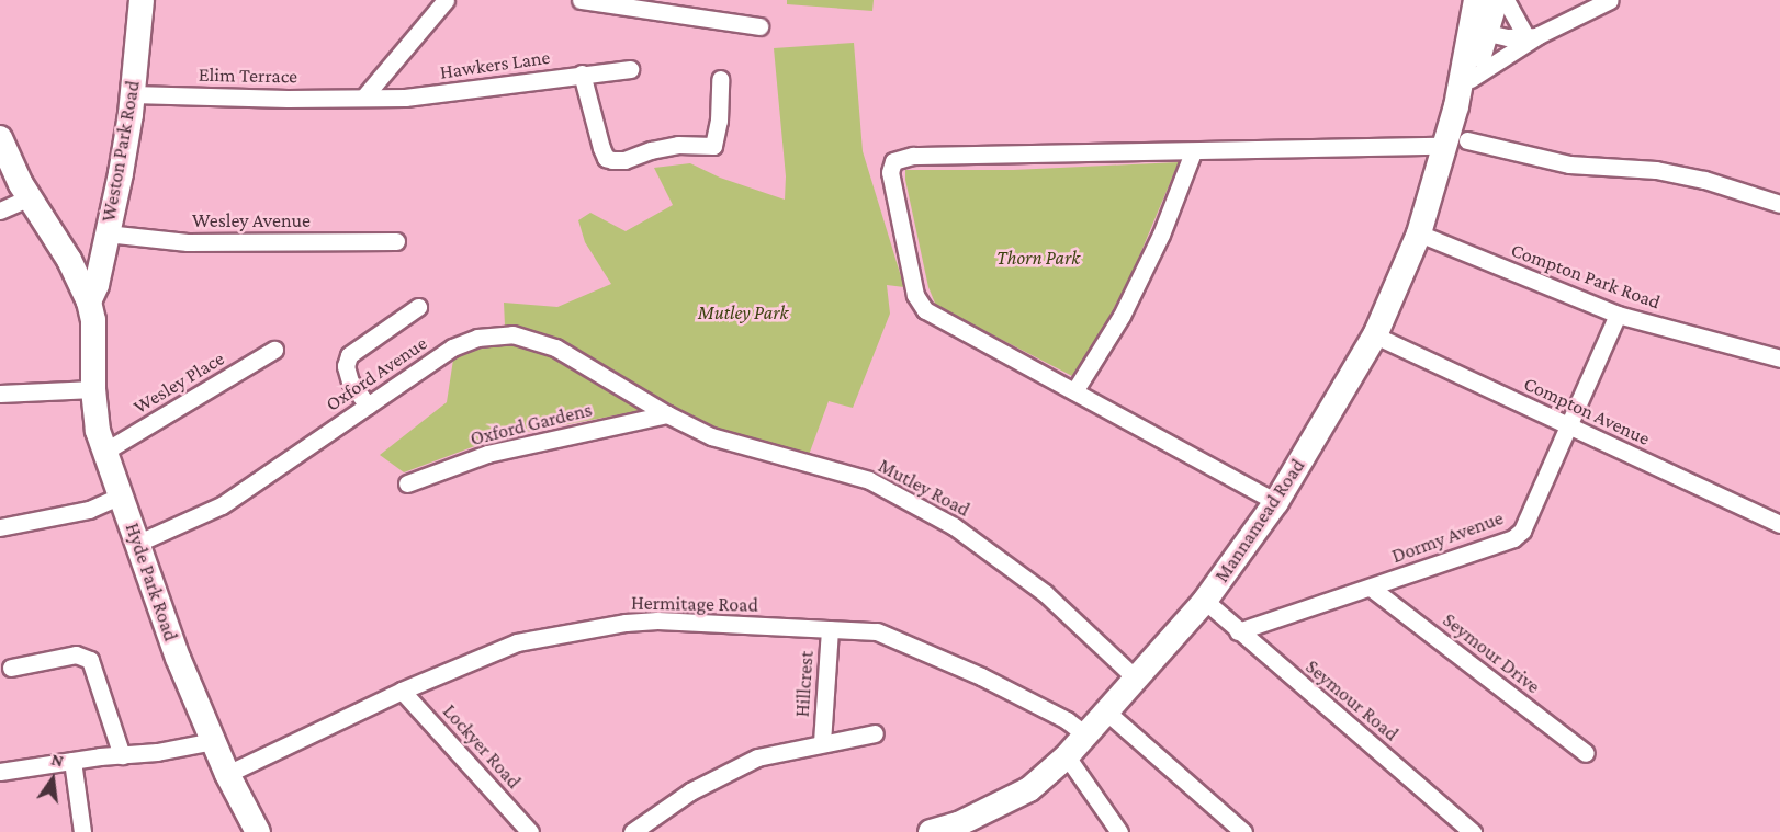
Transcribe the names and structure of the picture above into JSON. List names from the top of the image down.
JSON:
{
  "streets": {
    "main road": ["Weston Park Road", "Mannamead Road", "Hyde Park Road"],
    "street": [
      "Hawkers Lane",
      "Elim Terrace",
      "Wesley Avenue",
      "Compton Park Road",
      "Oxford Avenue",
      "Wesley Place",
      "Compton Avenue",
      "Oxford Gardens",
      "Mutley Road",
      "Dormy Avenue",
      "Hermitage Road",
      "Seymour Drive",
      "Hillcrest",
      "Seymour Road",
      "Lockyer Road"
    ]
  },
  "crossings": [
    ["Hawkers Lane", "Elim Terrace"],
    ["Elim Terrace", "Weston Park Road"],
    ["Weston Park Road", "Wesley Avenue"],
    ["Weston Park Road", "Hyde Park Road"],
    ["Compton Park Road", "Mannamead Road"],
    ["Compton Park Road", "Dormy Avenue"],
    ["Oxford Avenue", "Mutley Road"],
    ["Oxford Avenue", "Hyde Park Road"],
    ["Wesley Place", "Hyde Park Road"],
    ["Compton Avenue", "Mannamead Road"],
    ["Compton Avenue", "Dormy Avenue"],
    ["Oxford Gardens", "Mutley Road"],
    ["Mutley Road", "Mannamead Road"],
    ["Mannamead Road", "Hermitage Road"],
    ["Mannamead Road", "Seymour Road"],
    ["Dormy Avenue", "Seymour Drive"],
    ["Dormy Avenue", "Seymour Road"],
    ["Hyde Park Road", "Hermitage Road"],
    ["Hermitage Road", "Hillcrest"],
    ["Hermitage Road", "Lockyer Road"]
  ],
  "parks": ["Thorn Park", "Mutley Park"],
  "north": "top"
}
